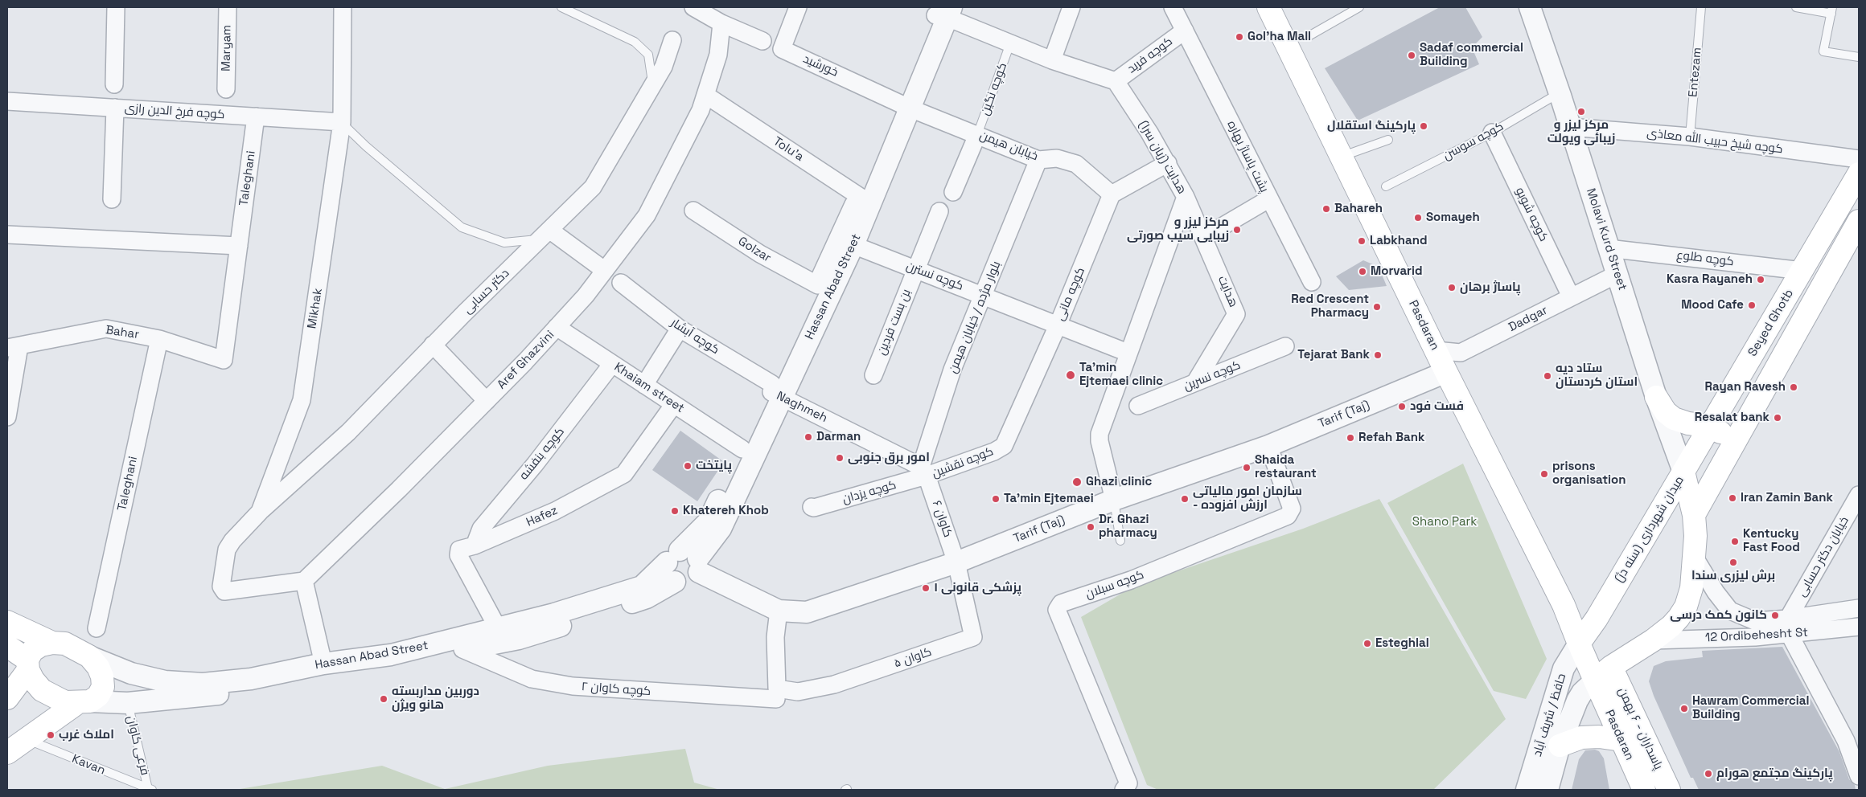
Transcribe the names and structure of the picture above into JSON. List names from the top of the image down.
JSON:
{
  "streets": {
    "main road": [
      "Seyed Ghotb",
      "Pasdaran",
      "میدان شهرداری (سنه دژ)",
      "پاسداران - ۶ بهمن"
    ],
    "street": [
      "Maryam",
      "کوچه فرید",
      "خورشید",
      "کوچه فرخ الدین رازی",
      "کوچه شیخ حبیب الله معاذی",
      "خیابان هیمن",
      "Tolu'a",
      "پشت پاساژ بهاره",
      "هدایت (زبان سرا)",
      "Taleghani",
      "کوچه شوبو",
      "Molavi Kurd Street",
      "Golzar",
      "کوچه طلوع",
      "کوچه نسترن",
      "Hassan Abad Street",
      "دکتر حسابی",
      "هدایت",
      "کوچه مانی",
      "Mikhak",
      "بلوار مژده / خیابان هیمن",
      "Dadgar",
      "بن بست فردین",
      "Bahar",
      "کوچه آبشار",
      "Aref Ghazvini",
      "کوچه نسرین",
      "Khaiam street",
      "Naghmeh",
      "Tarif (Taj)",
      "کوچه بنفشه",
      "کوچه نقشین",
      "کوچه یزدان",
      "Hafez",
      "کاوان ۶",
      "خیابان دکتر حسابی",
      "کوچه سبلان",
      "12 Ordibehesht St",
      "کاوان ۵",
      "کوچه کاوان ۲",
      "حافظ / شریف آباد"
    ],
    "lane": [
      "Entezam",
      "کوچه نگین",
      "کوچه سوسن",
      "فرعی کاوان",
      "Kavan"
    ]
  },
  "crossings": [
    ["کوچه فرید", "پشت پاساژ بهاره"],
    ["کوچه فرید", "هدایت (زبان سرا)"],
    ["خورشید", "خیابان هیمن"],
    ["خورشید", "Hassan Abad Street"],
    ["Entezam", "کوچه شیخ حبیب الله معاذی"],
    ["کوچه نگین", "خیابان هیمن"],
    ["کوچه فرخ الدین رازی", "Taleghani"],
    ["کوچه فرخ الدین رازی", "Mikhak"],
    ["کوچه سوسن", "کوچه شوبو"],
    ["کوچه سوسن", "Molavi Kurd Street"],
    ["کوچه شیخ حبیب الله معاذی", "Molavi Kurd Street"],
    ["خیابان هیمن", "Hassan Abad Street"],
    ["خیابان هیمن", "کوچه مانی"],
    ["خیابان هیمن", "بلوار مژده / خیابان هیمن"],
    ["Tolu'a", "Hassan Abad Street"],
    ["Tolu'a", "Aref Ghazvini"],
    ["هدایت (زبان سرا)", "کوچه نسترن"],
    ["هدایت (زبان سرا)", "هدایت"],
    ["هدایت (زبان سرا)", "Tarif (Taj)"],
    ["Taleghani", "Bahar"],
    ["کوچه شوبو", "Dadgar"],
    ["Molavi Kurd Street", "کوچه طلوع"],
    ["Molavi Kurd Street", "Dadgar"],
    ["Molavi Kurd Street", "Seyed Ghotb"],
    ["Molavi Kurd Street", "میدان شهرداری (سنه دژ)"],
    ["Golzar", "Hassan Abad Street"],
    ["کوچه طلوع", "Seyed Ghotb"],
    ["کوچه نسترن", "Hassan Abad Street"],
    ["کوچه نسترن", "کوچه مانی"],
    ["کوچه نسترن", "بلوار مژده / خیابان هیمن"],
    ["کوچه نسترن", "بن بست فردین"],
    ["Hassan Abad Street", "کوچه آبشار"],
    ["Hassan Abad Street", "Khaiam street"],
    ["Hassan Abad Street", "Naghmeh"],
    ["Hassan Abad Street", "Tarif (Taj)"],
    ["Hassan Abad Street", "Hafez"],
    ["Hassan Abad Street", "کوچه کاوان ۲"],
    ["Hassan Abad Street", "فرعی کاوان"],
    ["دکتر حسابی", "Mikhak"],
    ["هدایت", "کوچه نسرین"],
    ["کوچه مانی", "کوچه نقشین"],
    ["Mikhak", "Aref Ghazvini"],
    ["بلوار مژده / خیابان هیمن", "Naghmeh"],
    ["بلوار مژده / خیابان هیمن", "کوچه نقشین"],
    ["بلوار مژده / خیابان هیمن", "کوچه یزدان"],
    ["بلوار مژده / خیابان هیمن", "کاوان ۶"],
    ["Dadgar", "Pasdaran"],
    ["Seyed Ghotb", "میدان شهرداری (سنه دژ)"],
    ["Pasdaran", "Tarif (Taj)"],
    ["Pasdaran", "میدان شهرداری (سنه دژ)"],
    ["Pasdaran", "حافظ / شریف آباد"],
    ["Pasdaran", "پاسداران - ۶ بهمن"],
    ["کوچه آبشار", "Naghmeh"],
    ["Aref Ghazvini", "Khaiam street"],
    ["Khaiam street", "کوچه بنفشه"],
    ["Khaiam street", "Hafez"],
    ["Naghmeh", "کوچه نقشین"],
    ["Naghmeh", "کوچه یزدان"],
    ["Naghmeh", "کاوان ۶"],
    ["Tarif (Taj)", "کاوان ۶"],
    ["Tarif (Taj)", "کوچه سبلان"],
    ["Tarif (Taj)", "کاوان ۵"],
    ["کوچه بنفشه", "Hafez"],
    ["کوچه نقشین", "کوچه یزدان"],
    ["کوچه نقشین", "کاوان ۶"],
    ["کوچه یزدان", "کاوان ۶"],
    ["کاوان ۶", "کاوان ۵"],
    ["میدان شهرداری (سنه دژ)", "12 Ordibehesht St"],
    ["میدان شهرداری (سنه دژ)", "حافظ / شریف آباد"],
    ["میدان شهرداری (سنه دژ)", "پاسداران - ۶ بهمن"],
    ["خیابان دکتر حسابی", "12 Ordibehesht St"],
    ["کاوان ۵", "کوچه کاوان ۲"],
    ["حافظ / شریف آباد", "پاسداران - ۶ بهمن"],
    ["فرعی کاوان", "Kavan"]
  ],
  "parks": ["Shano Park"],
  "places": [
    "Gol'ha Mall",
    "Sadaf commercial Building",
    "مرکز لیزر و زیبائی ویولت",
    "پارکینگ استقلال",
    "Bahareh",
    "Somayeh",
    "مرکز لیزر و زیبایی سیب صورتی",
    "Labkhand",
    "Morvarid",
    "Kasra Rayaneh",
    "پاساژ برهان",
    "Mood Cafe",
    "Red Crescent Pharmacy",
    "Tejarat Bank",
    "Ta'min Ejtemaei clinic",
    "ستاد دیه استان کردستان",
    "Rayan Ravesh",
    "فست فود",
    "Resalat bank",
    "Darman",
    "Refah Bank",
    "امور برق جنوبی",
    "پایتخت",
    "Shaida restaurant",
    "prisons organisation",
    "Ghazi clinic",
    "Iran Zamin Bank",
    "Ta'min Ejtemaei",
    "سازمان امور مالیاتی - ارزش افزوده",
    "Khatereh Khob",
    "Dr. Ghazi pharmacy",
    "Kentucky Fast Food",
    "برش لیزری سندا",
    "پزشکی قانونی ۱",
    "کانون کمک درسی",
    "Esteghlal",
    "دوربین مداربسته هانو ویژن",
    "Hawram Commercial Building",
    "املاک غرب",
    "پارکینگ مجتمع هورام"
  ]
}
